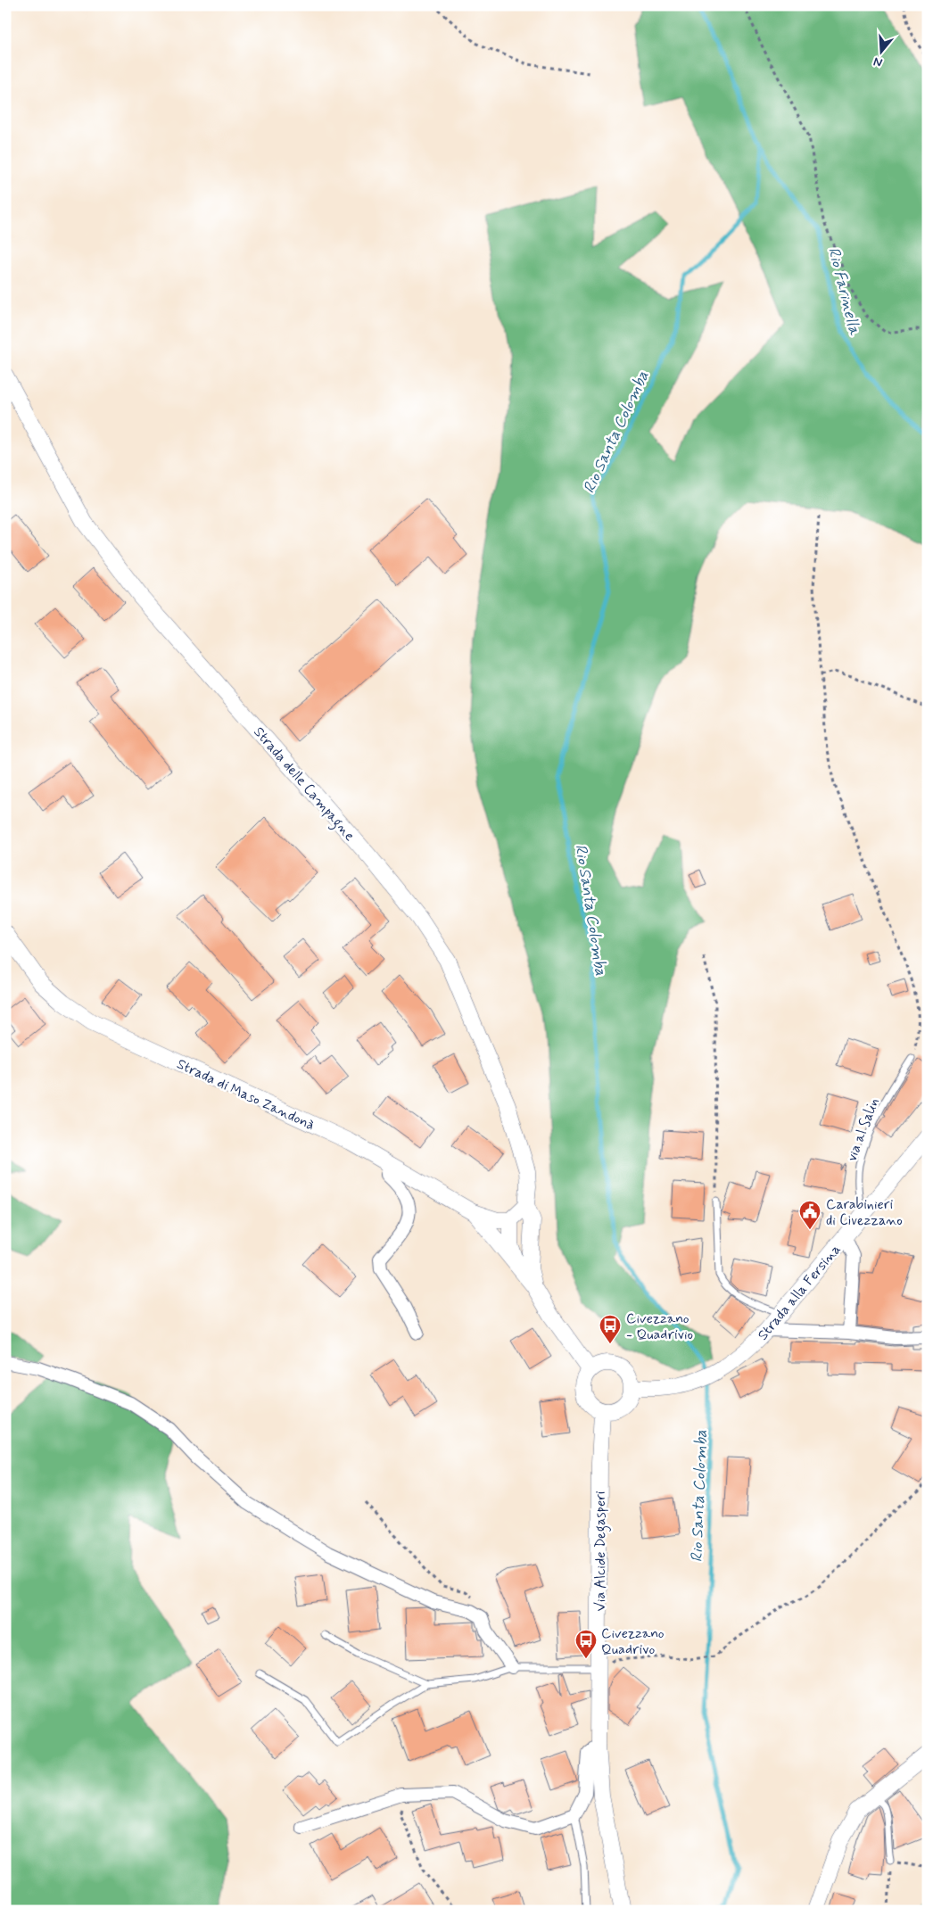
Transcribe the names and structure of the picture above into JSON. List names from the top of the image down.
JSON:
{
  "streets": {
    "street": [
      "Strada delle Campagne",
      "Strada di Maso Zandonà",
      "Strada alla Fersina",
      "Via Alcide Degasperi"
    ],
    "lane": ["via al Salin"]
  },
  "crossings": [
    ["via al Salin", "Strada alla Fersina"],
    ["Strada alla Fersina", "Via Alcide Degasperi"]
  ],
  "water": ["Rio Farinella", "Rio Santa Colomba"],
  "places": {
    "public building": ["Carabinieri di Civezzano"],
    "bus stop": ["Civezzano - Quadrivio", "Civezzano Quadrivo"]
  },
  "north": "bottom"
}
